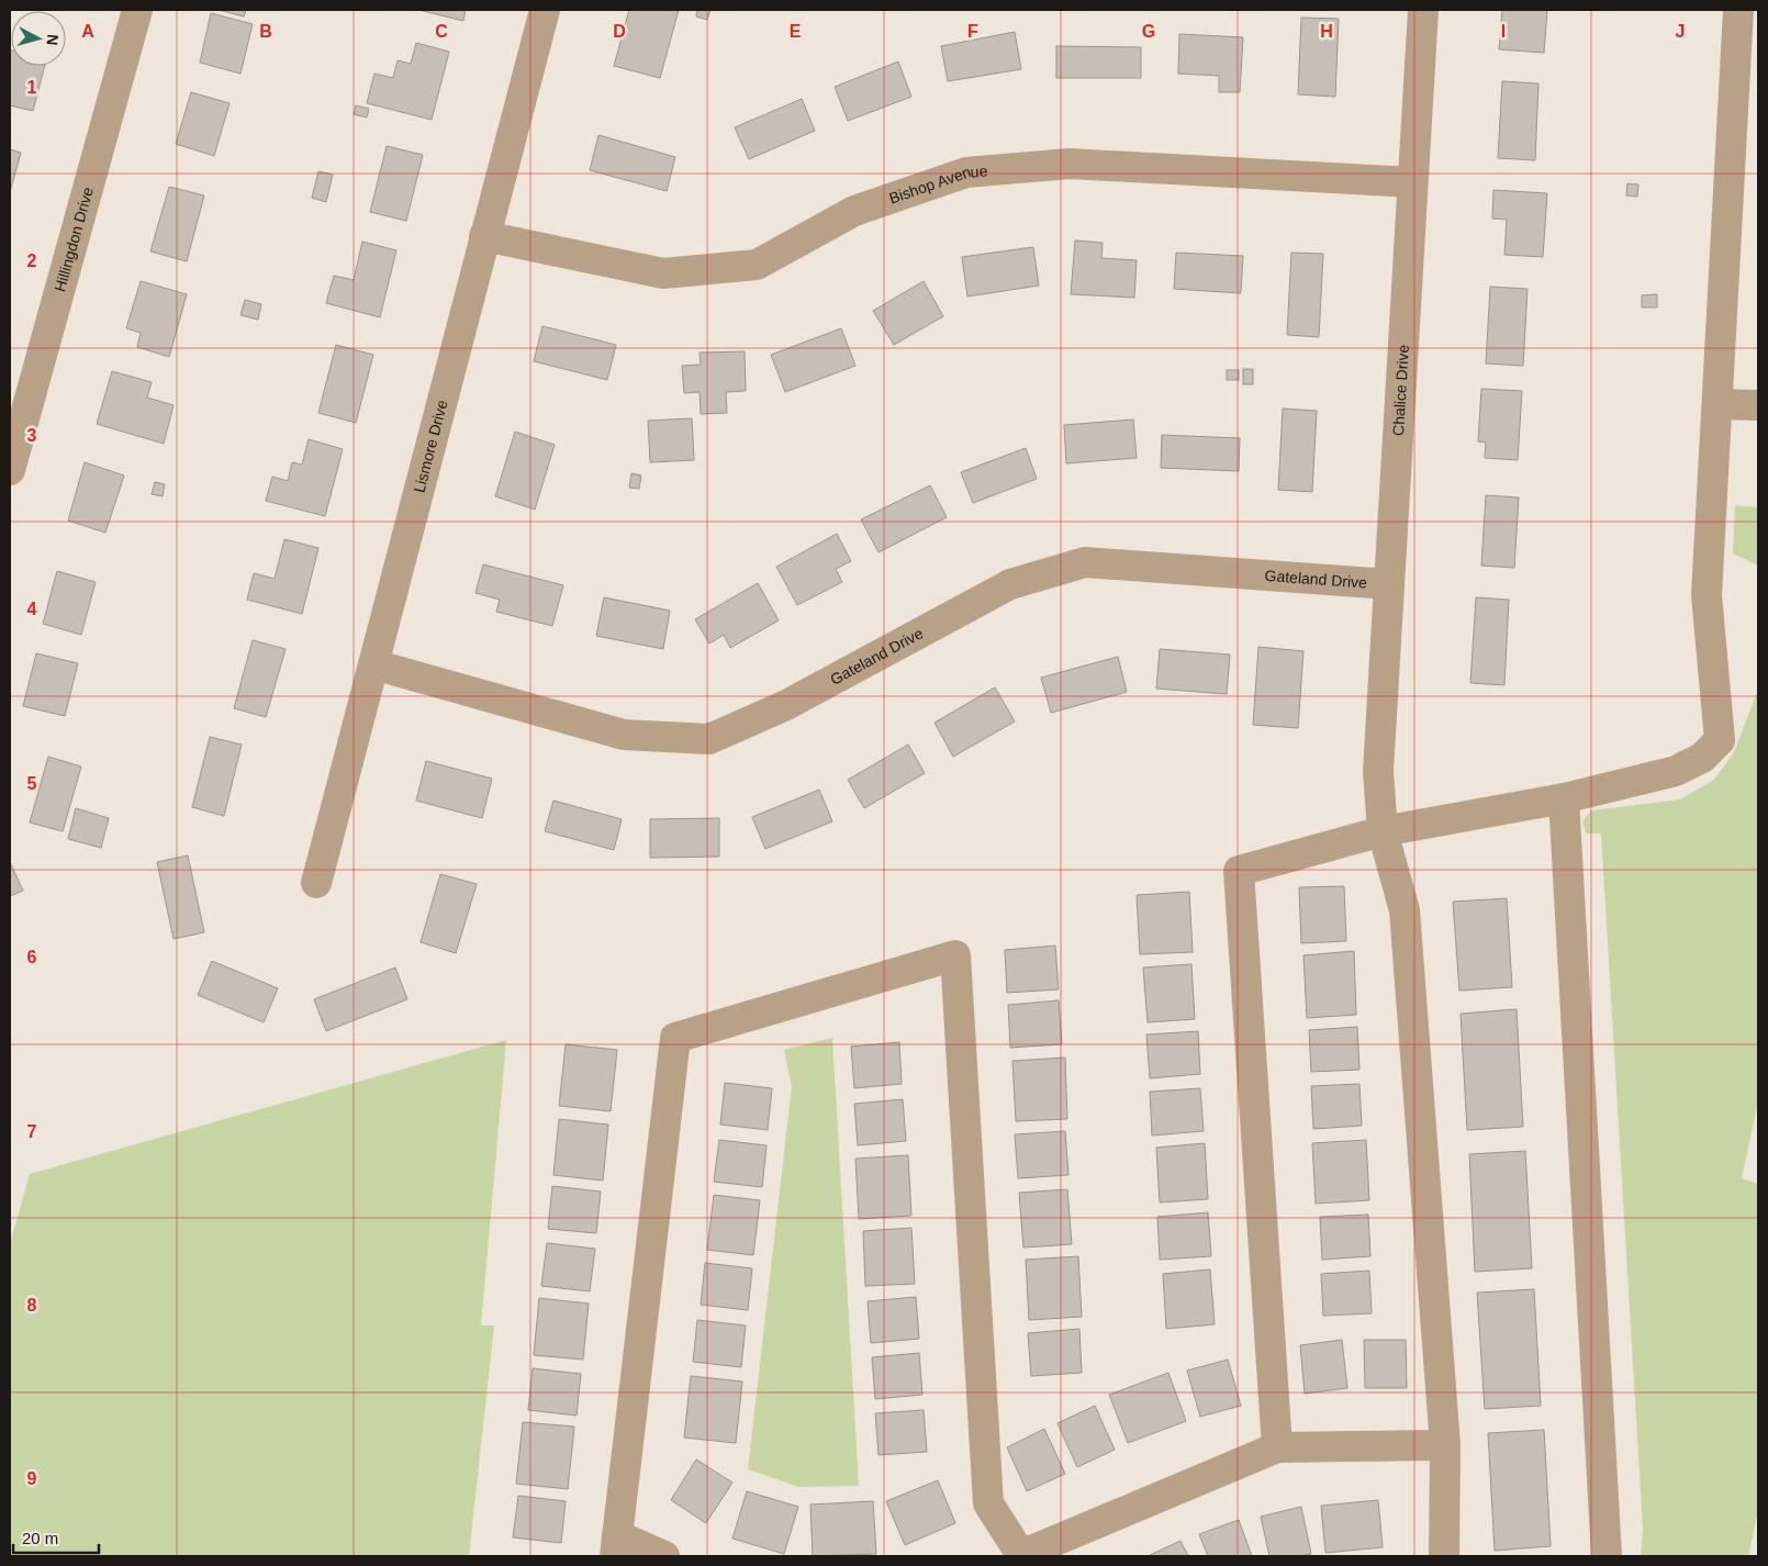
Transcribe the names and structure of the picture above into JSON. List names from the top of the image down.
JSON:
{
  "streets": {
    "street": [
      "Bishop Avenue",
      "Hillingdon Drive",
      "Chalice Drive",
      "Lismore Drive",
      "Gateland Drive"
    ]
  },
  "crossings": [
    ["Bishop Avenue", "Chalice Drive"],
    ["Bishop Avenue", "Lismore Drive"],
    ["Chalice Drive", "Gateland Drive"],
    ["Lismore Drive", "Gateland Drive"]
  ],
  "scale_bar": "20 m",
  "north": "right",
  "grid": {
    "columns": [
      "A",
      "B",
      "C",
      "D",
      "E",
      "F",
      "G",
      "H",
      "I",
      "J"
    ],
    "rows": [
      "1",
      "2",
      "3",
      "4",
      "5",
      "6",
      "7",
      "8",
      "9"
    ]
  }
}
